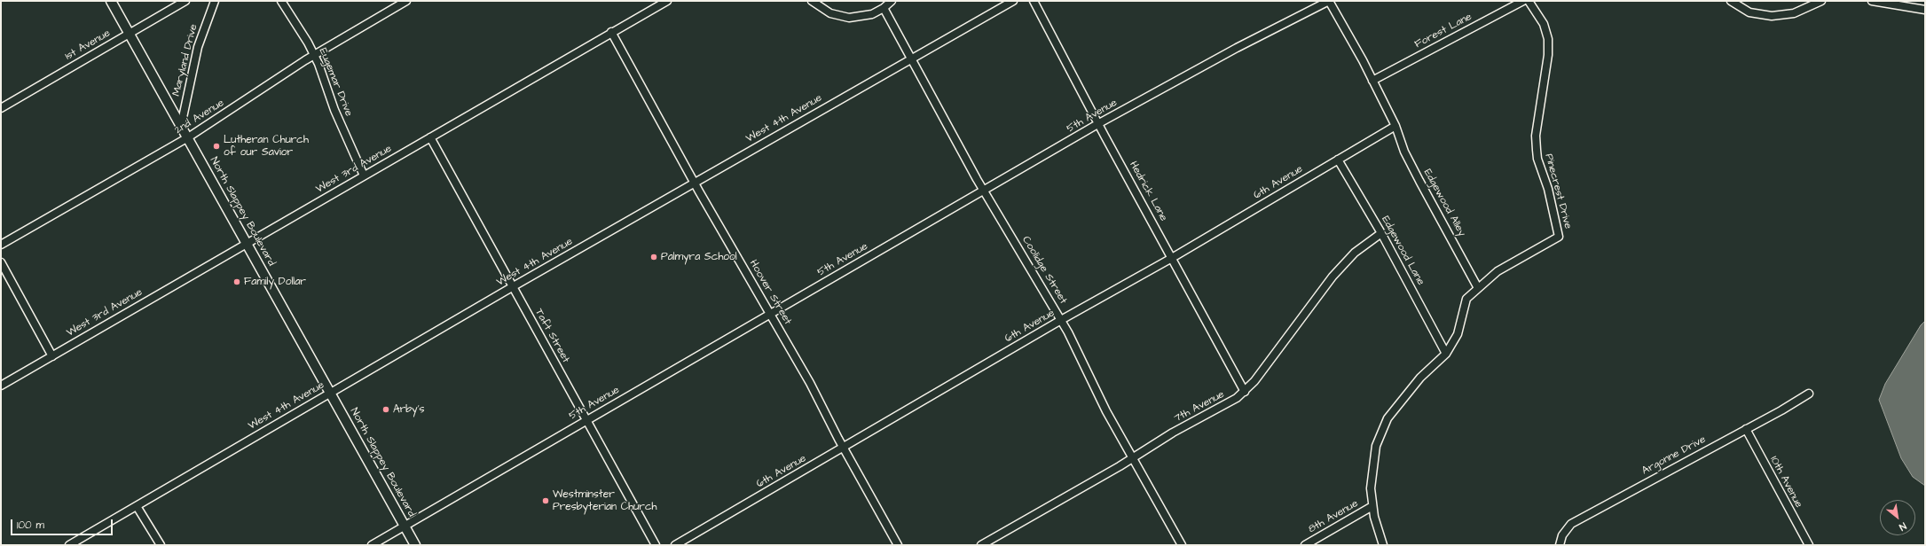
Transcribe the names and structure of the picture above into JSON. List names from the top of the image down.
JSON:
{
  "streets": {
    "main road": ["North Slappey Boulevard"],
    "street": [
      "Forest Lane",
      "1st Avenue",
      "Maryland Drive",
      "Eugemar Drive",
      "5th Avenue",
      "2nd Avenue",
      "West 4th Avenue",
      "West 3rd Avenue",
      "6th Avenue",
      "Hedrick Lane",
      "Pinecrest Drive",
      "Edgewood Alley",
      "Edgewood Lane",
      "Coolidge Street",
      "Hoover Street",
      "Taft Street",
      "7th Avenue",
      "Argonne Drive",
      "10th Avenue",
      "8th Avenue"
    ]
  },
  "crossings": [
    ["1st Avenue", "North Slappey Boulevard"],
    ["Maryland Drive", "North Slappey Boulevard"],
    ["Eugemar Drive", "2nd Avenue"],
    ["Eugemar Drive", "West 3rd Avenue"],
    ["5th Avenue", "Hedrick Lane"],
    ["5th Avenue", "North Slappey Boulevard"],
    ["5th Avenue", "Coolidge Street"],
    ["5th Avenue", "Hoover Street"],
    ["5th Avenue", "Taft Street"],
    ["2nd Avenue", "North Slappey Boulevard"],
    ["West 4th Avenue", "North Slappey Boulevard"],
    ["West 4th Avenue", "Coolidge Street"],
    ["West 4th Avenue", "Hoover Street"],
    ["West 4th Avenue", "Taft Street"],
    ["West 3rd Avenue", "North Slappey Boulevard"],
    ["West 3rd Avenue", "Hoover Street"],
    ["West 3rd Avenue", "Taft Street"],
    ["6th Avenue", "Hedrick Lane"],
    ["6th Avenue", "Edgewood Alley"],
    ["6th Avenue", "Edgewood Lane"],
    ["6th Avenue", "Coolidge Street"],
    ["6th Avenue", "Hoover Street"],
    ["Hedrick Lane", "7th Avenue"],
    ["Pinecrest Drive", "Edgewood Alley"],
    ["Pinecrest Drive", "Edgewood Lane"],
    ["Pinecrest Drive", "8th Avenue"],
    ["Edgewood Lane", "7th Avenue"],
    ["Coolidge Street", "7th Avenue"],
    ["Argonne Drive", "10th Avenue"]
  ],
  "places": [
    "Lutheran Church of our Savior",
    "Palmyra School",
    "Family Dollar",
    "Arby's",
    "Westminster Presbyterian Church"
  ],
  "scale_bar": "100 m",
  "north": "bottom right"
}
